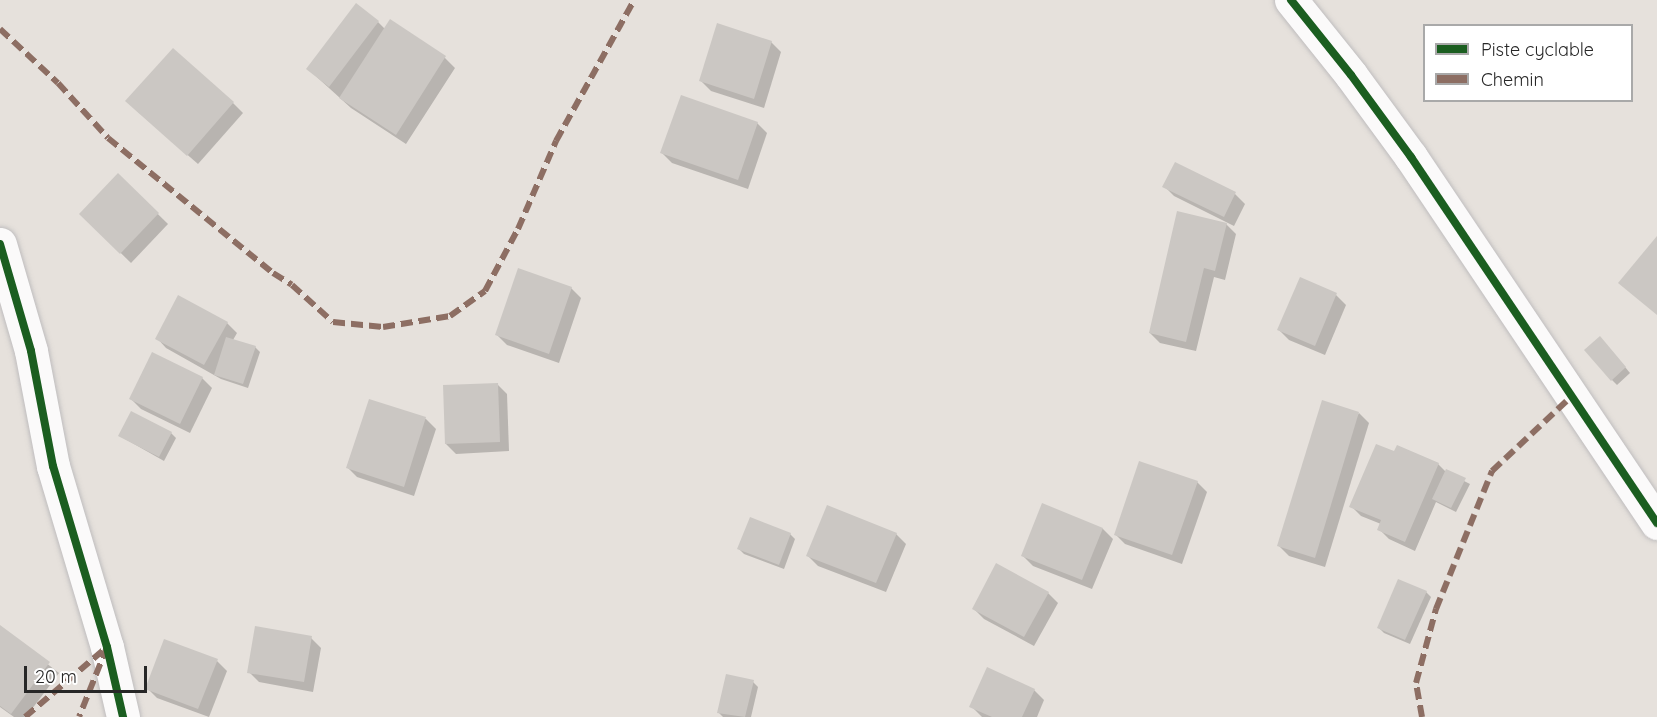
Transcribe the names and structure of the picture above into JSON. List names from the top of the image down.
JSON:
{
  "legend": ["Piste cyclable", "Chemin"],
  "scale_bar": "20 m"
}
